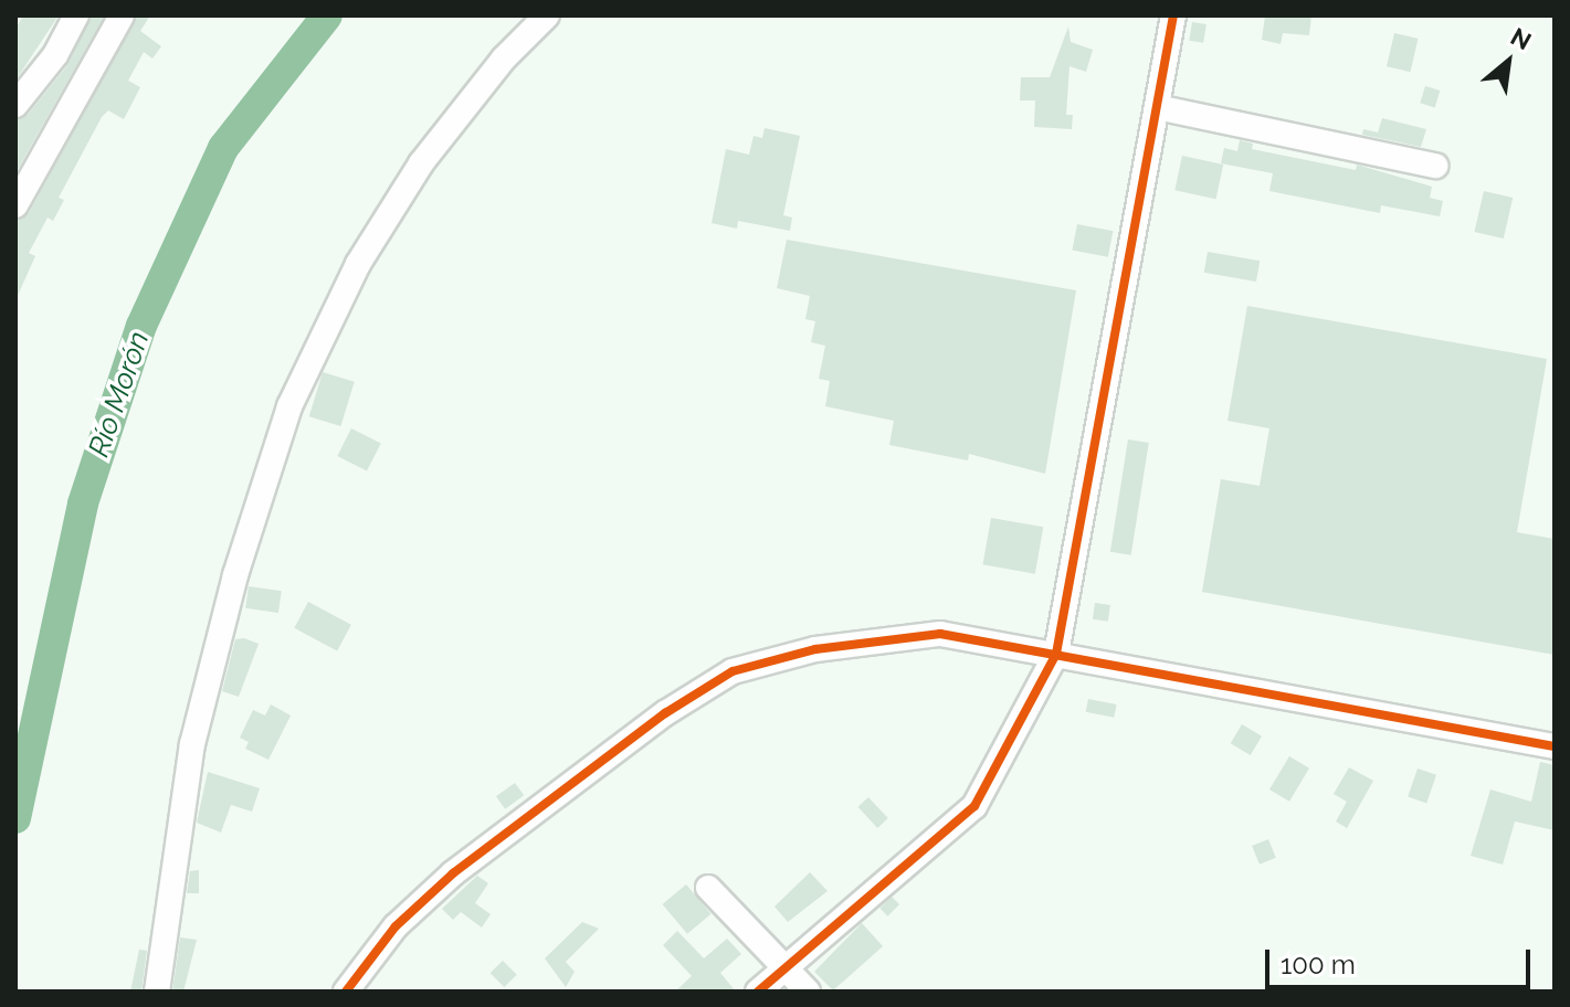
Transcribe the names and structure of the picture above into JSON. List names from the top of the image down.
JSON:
{
  "water": ["Río Morón"],
  "scale_bar": "100 m",
  "north": "top right"
}
